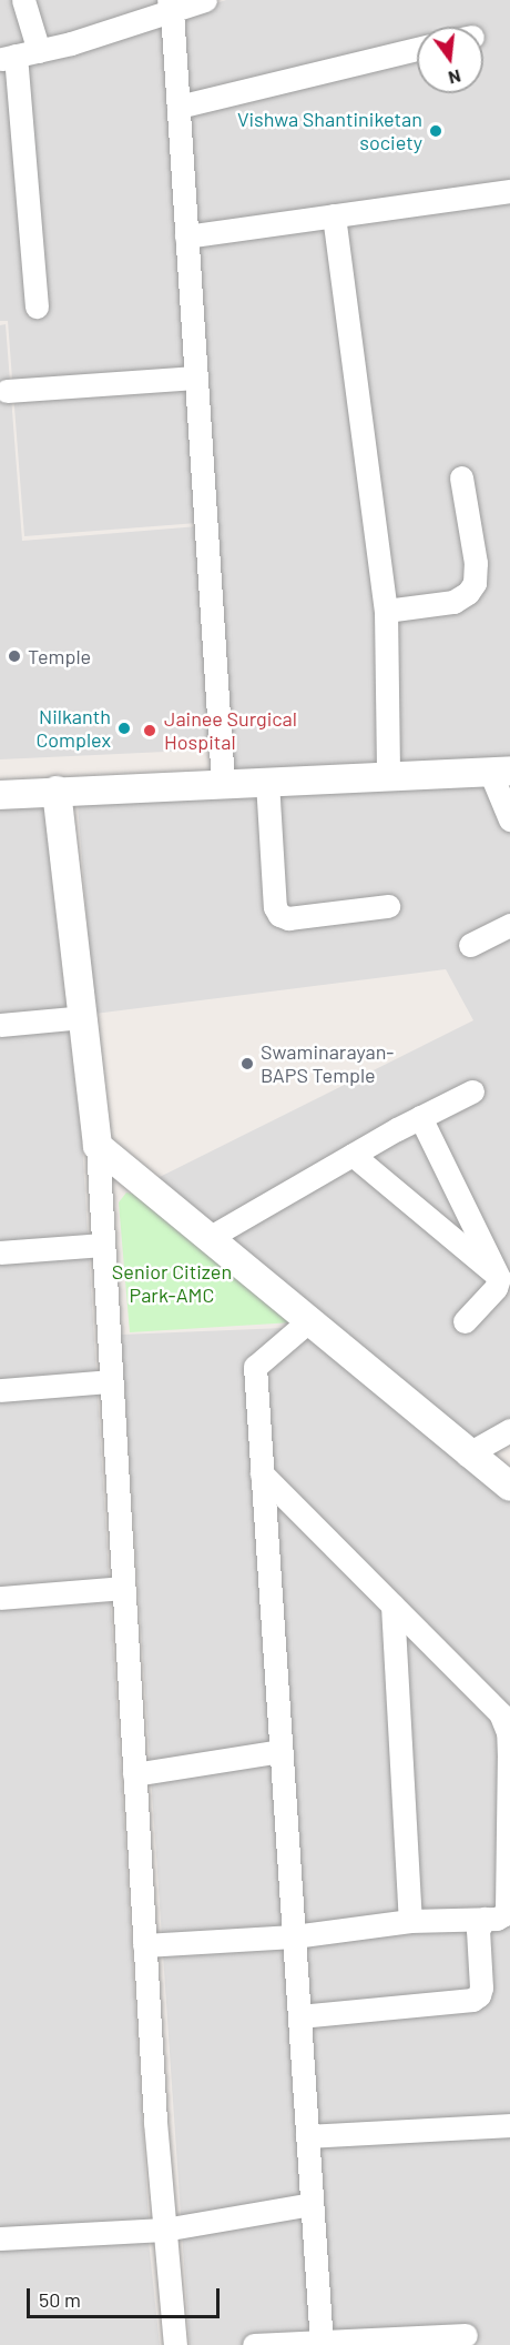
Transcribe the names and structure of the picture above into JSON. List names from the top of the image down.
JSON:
{
  "parks": ["Senior Citizen Park-AMC"],
  "places": [
    "Vishwa Shantiniketan society",
    "Temple",
    "Nilkanth Complex",
    "Jainee Surgical Hospital",
    "Swaminarayan- BAPS Temple"
  ],
  "scale_bar": "50 m",
  "north": "bottom"
}
